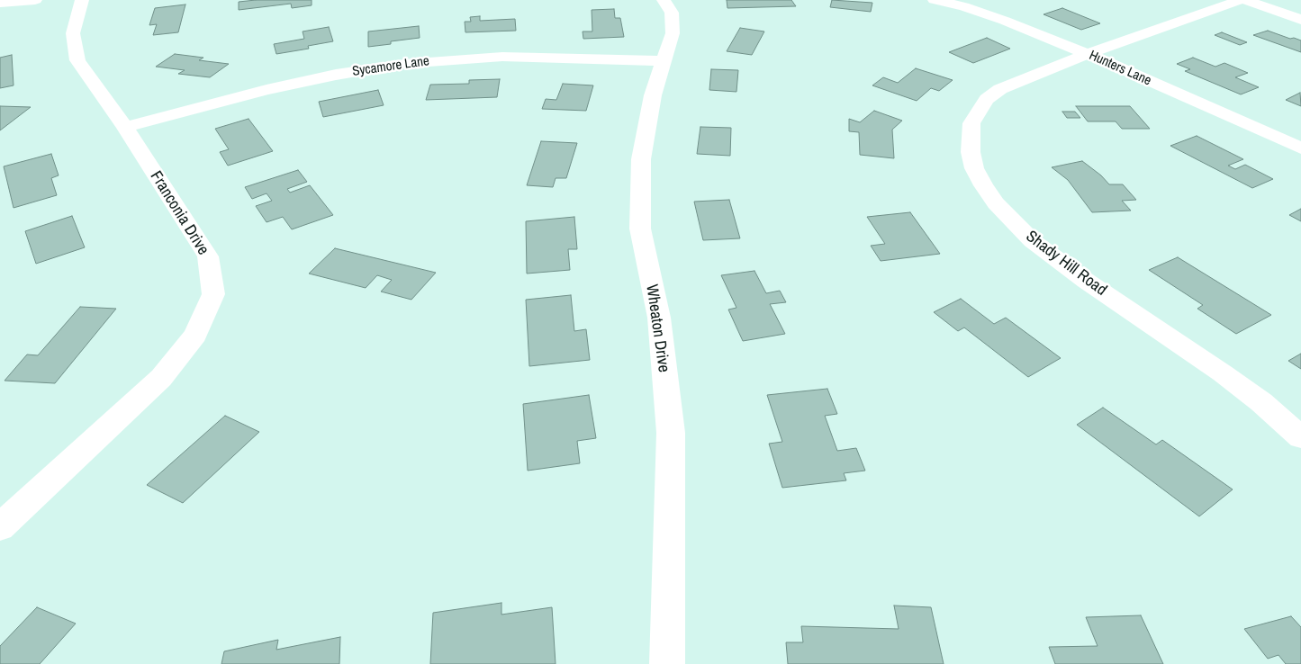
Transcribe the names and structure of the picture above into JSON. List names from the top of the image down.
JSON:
{
  "streets": {
    "street": [
      "Sycamore Lane",
      "Hunters Lane",
      "Franconia Drive",
      "Shady Hill Road",
      "Wheaton Drive"
    ]
  },
  "crossings": [
    ["Sycamore Lane", "Franconia Drive"],
    ["Sycamore Lane", "Wheaton Drive"],
    ["Hunters Lane", "Shady Hill Road"]
  ]
}
